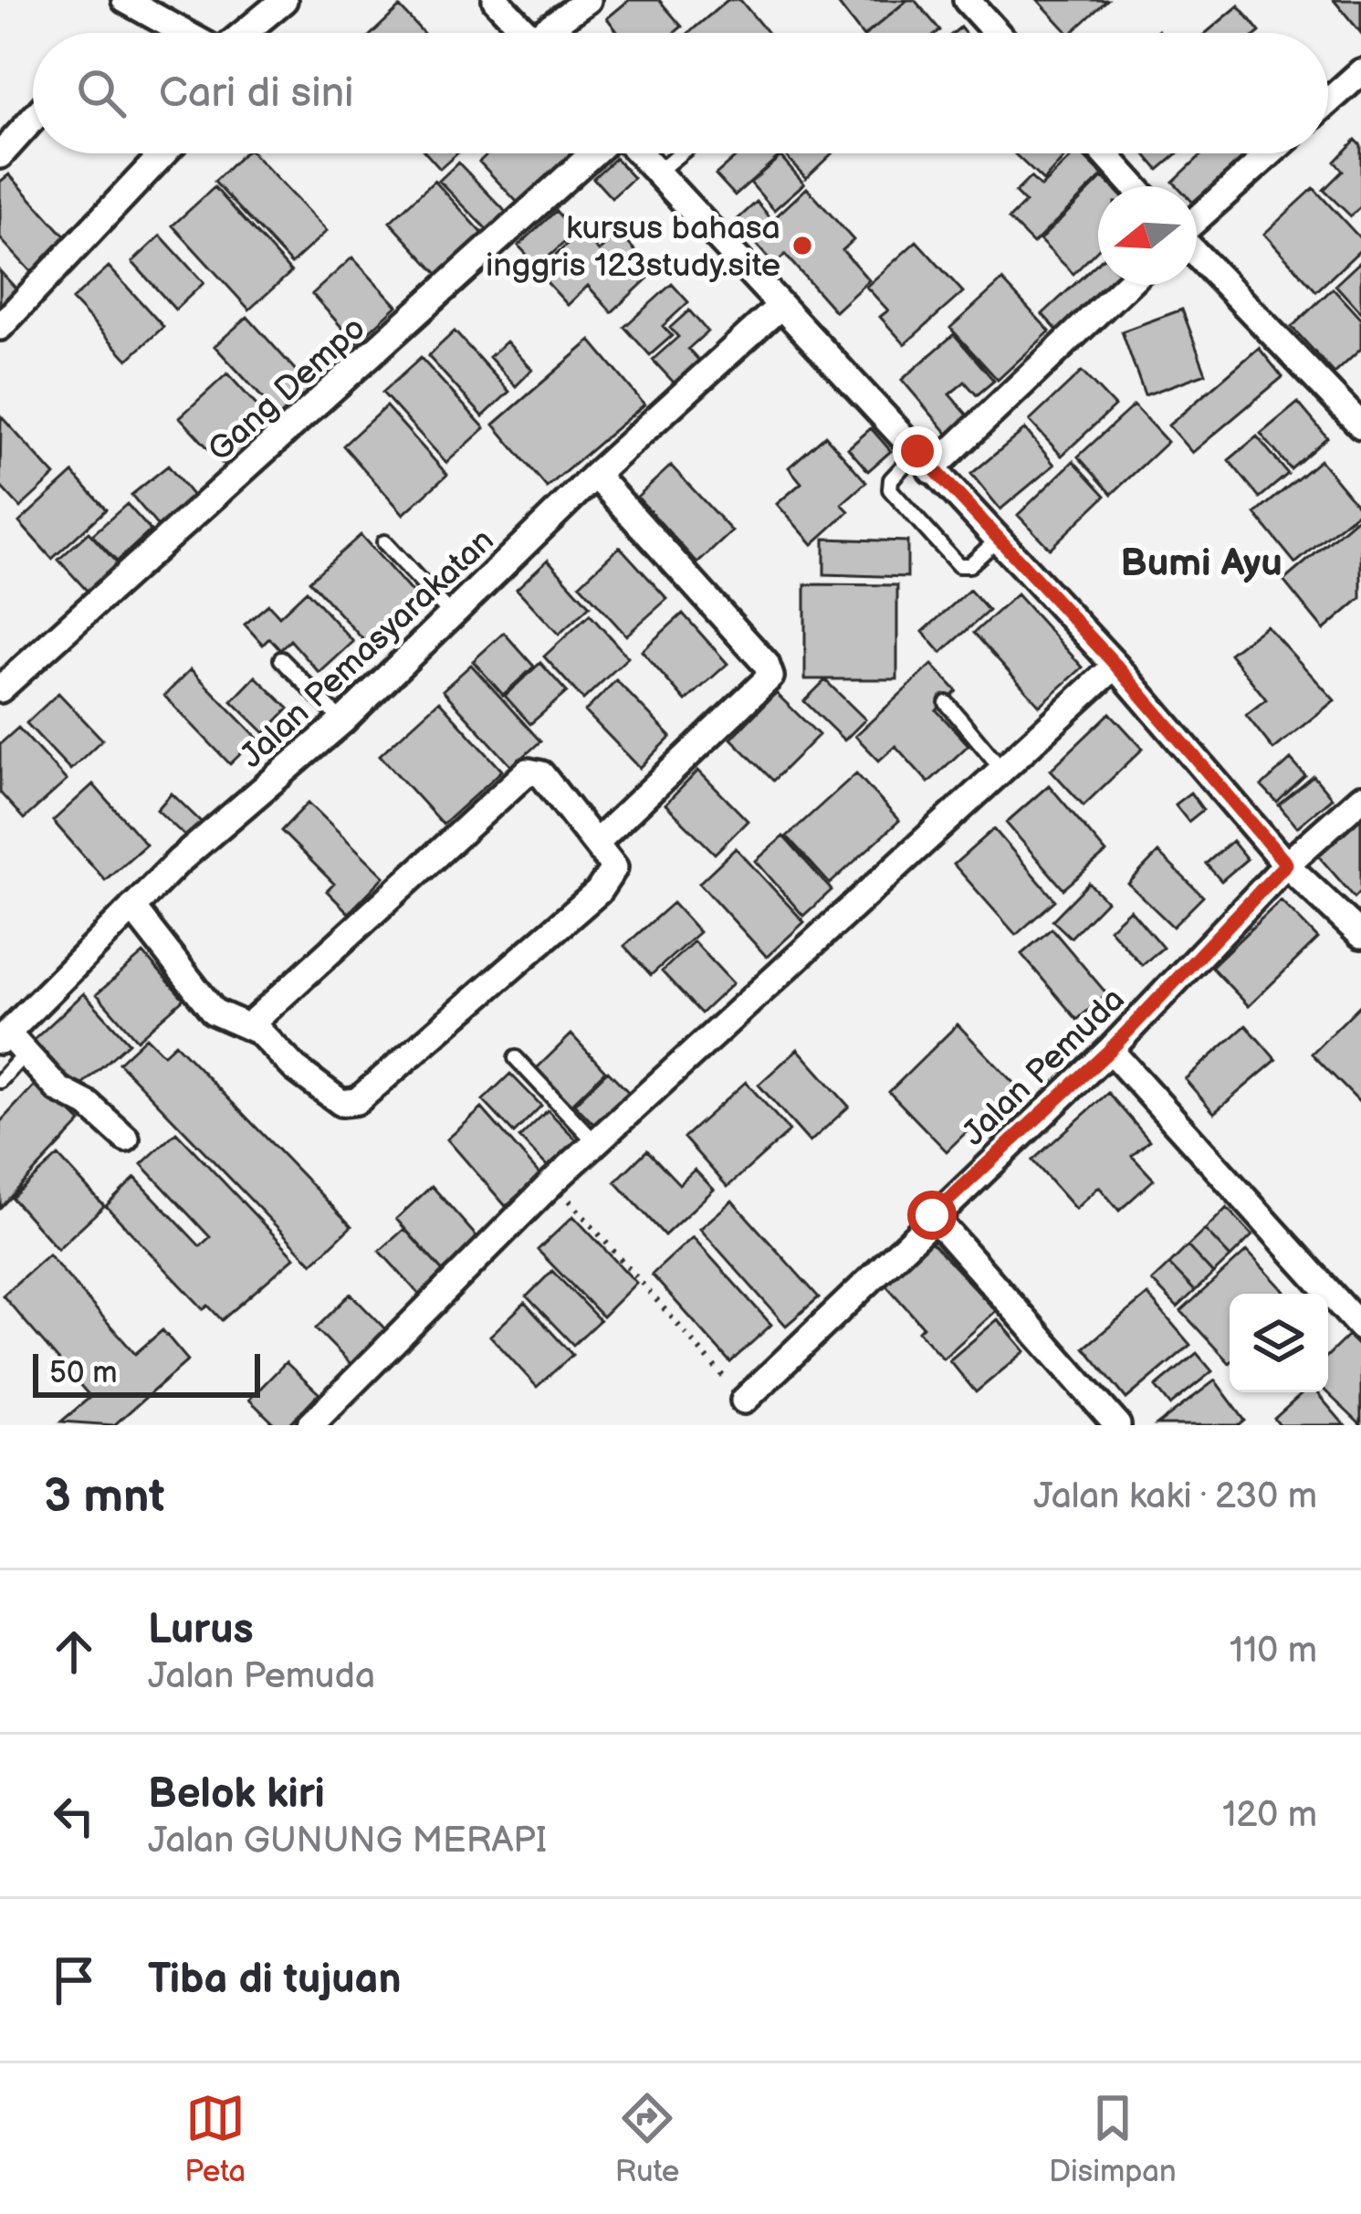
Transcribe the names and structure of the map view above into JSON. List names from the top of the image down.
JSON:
{
  "streets": {
    "street": ["Gang Dempo", "Jalan Pemasyarakatan", "Jalan Pemuda"]
  },
  "districts": ["Bumi Ayu"],
  "places": ["kursus bahasa inggris 123study.site"],
  "scale_bar": "50 m",
  "north": "left",
  "page": {
    "search": "Cari di sini",
    "scale": "50 m",
    "heading": ["3 mnt", "Jalan kaki · 230 m"],
    "list": [
      ["Lurus", "Jalan Pemuda", "110 m"],
      ["Belok kiri", "Jalan GUNUNG MERAPI", "120 m"],
      "Tiba di tujuan"
    ],
    "nav": ["Peta", "Rute", "Disimpan"]
  }
}
